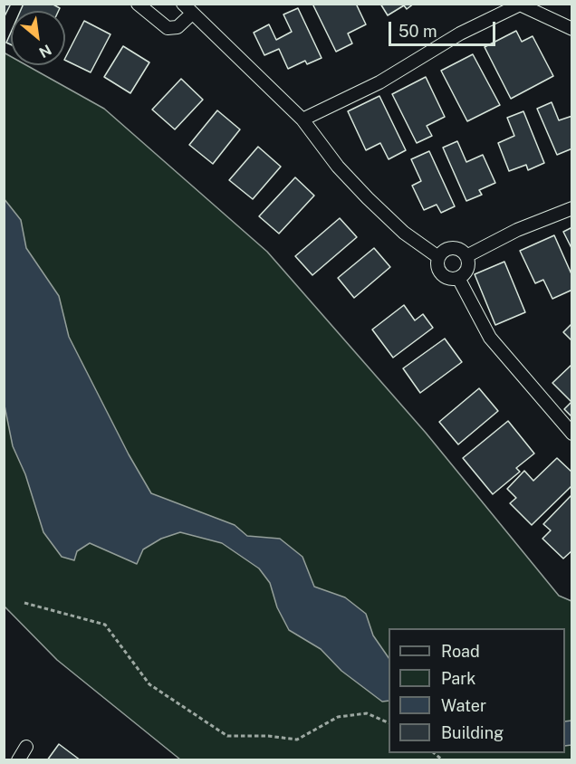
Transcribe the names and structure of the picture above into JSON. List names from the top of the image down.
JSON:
{
  "legend": [
    "Road",
    "Park",
    "Water",
    "Building"
  ],
  "scale_bar": "50 m",
  "north": "bottom right"
}
